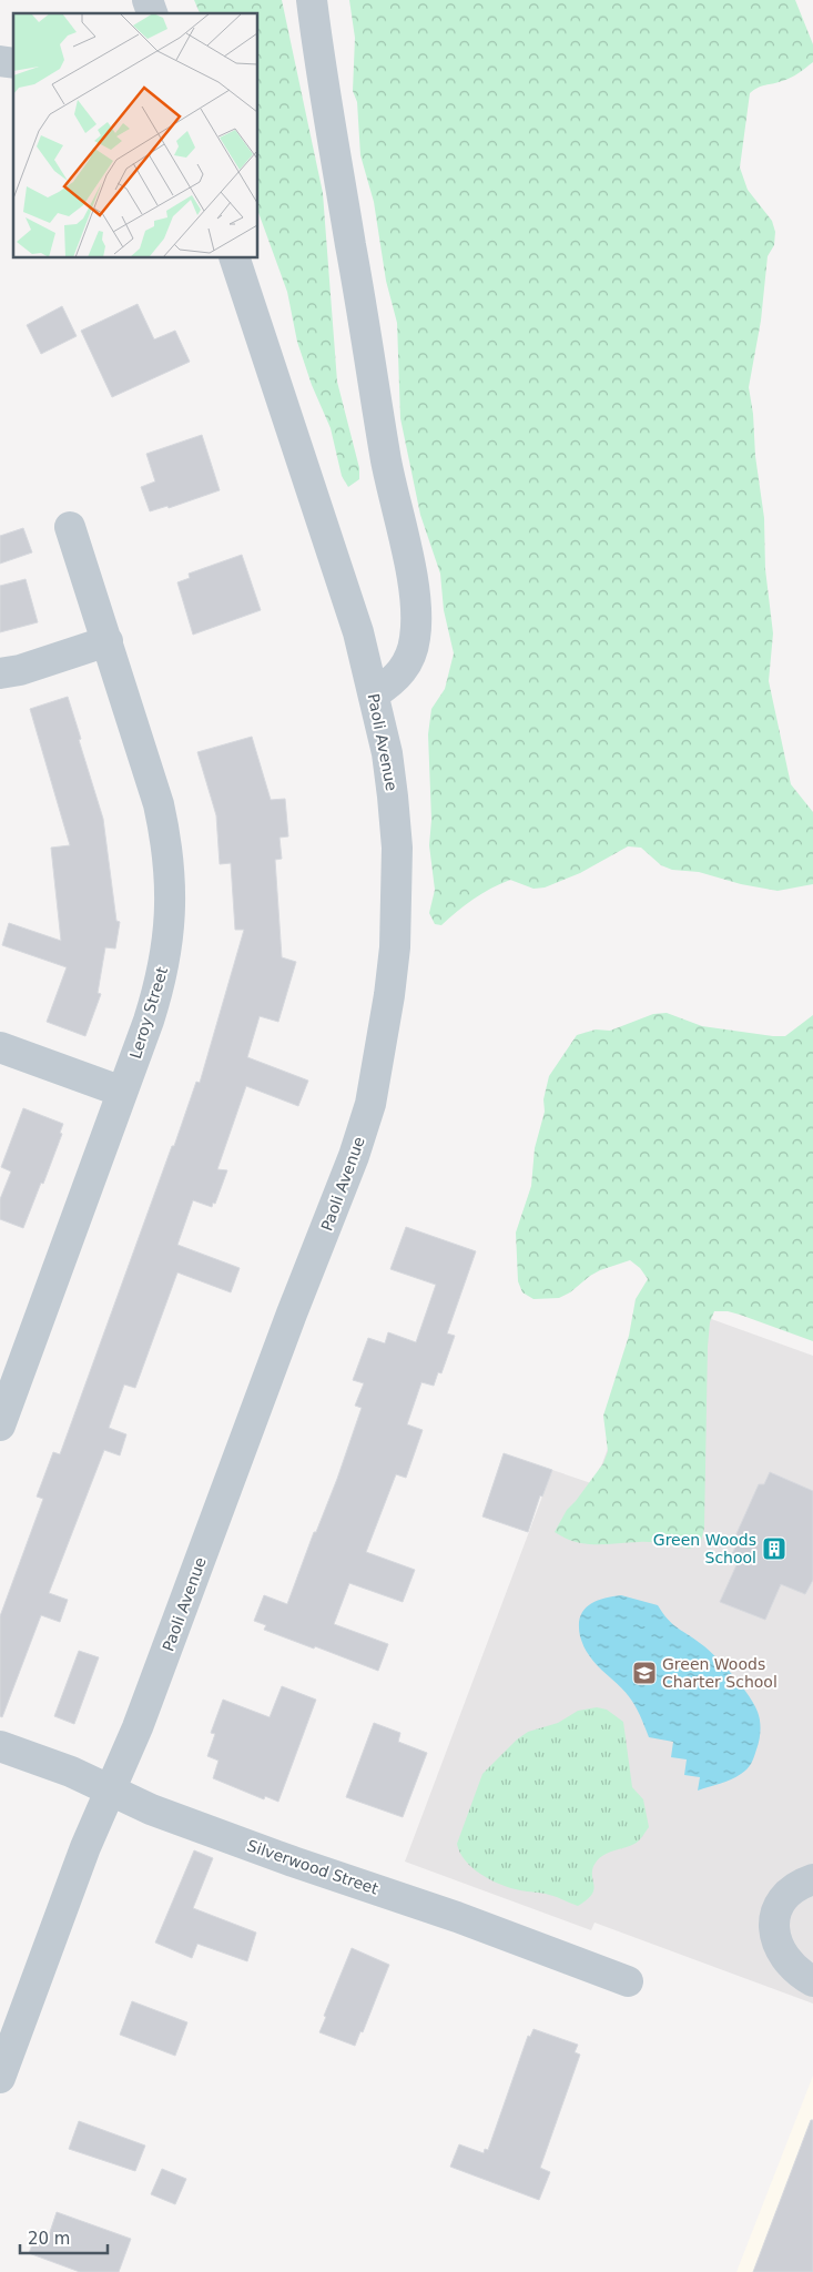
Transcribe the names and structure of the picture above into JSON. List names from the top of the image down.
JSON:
{
  "streets": {
    "street": ["Paoli Avenue", "Leroy Street", "Silverwood Street"]
  },
  "crossings": [
    ["Paoli Avenue", "Silverwood Street"]
  ],
  "places": {
    "building": ["Green Woods School"],
    "school or university": ["Green Woods Charter School"]
  },
  "scale_bar": "20 m"
}
